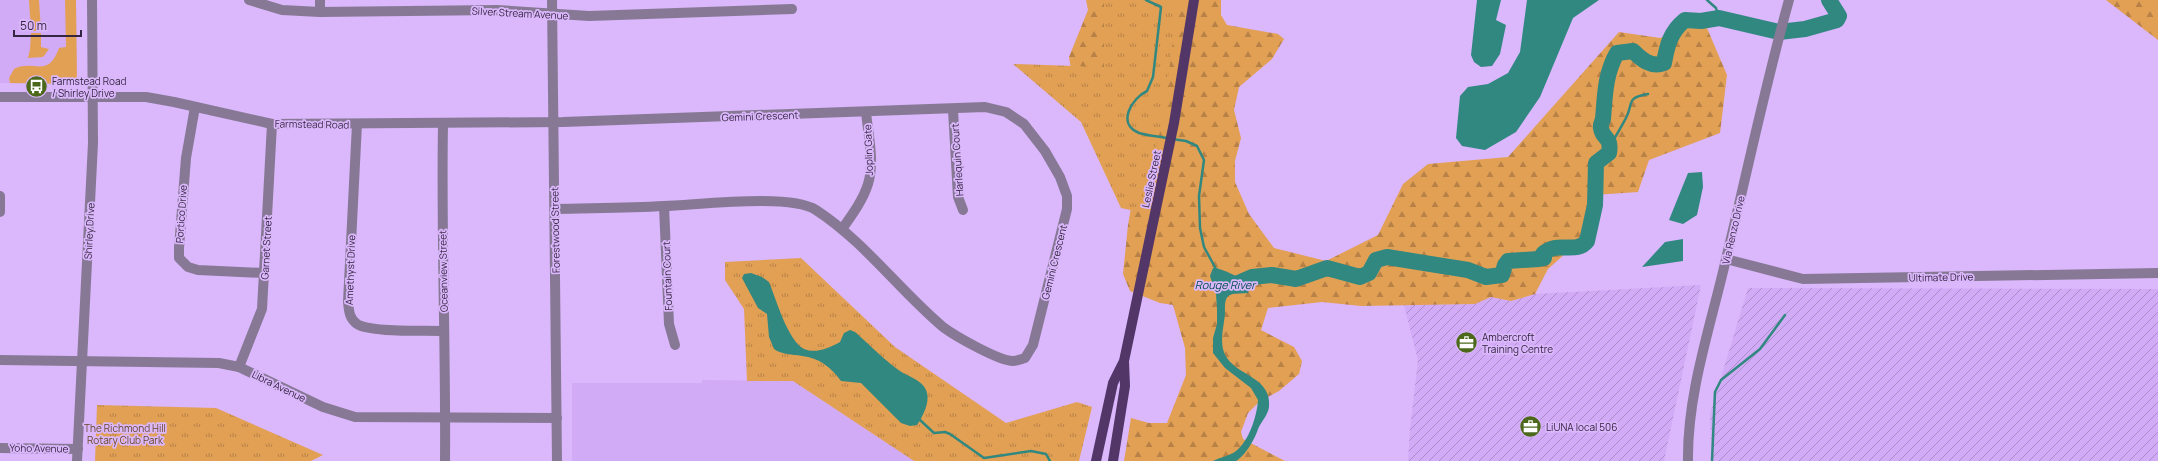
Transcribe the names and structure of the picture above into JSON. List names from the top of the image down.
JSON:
{
  "streets": {
    "main road": ["Leslie Street"],
    "street": [
      "Silver Stream Avenue",
      "Gemini Crescent",
      "Farmstead Road",
      "Joplin Gate",
      "Harlequin Court",
      "Portico Drive",
      "Forestwood Street",
      "Via Renzo Drive",
      "Shirley Drive",
      "Garnet Street",
      "Amethyst Drive",
      "Oceanview Street",
      "Fountain Court",
      "Ultimate Drive",
      "Libra Avenue",
      "Yoho Avenue"
    ]
  },
  "crossings": [
    ["Silver Stream Avenue", "Forestwood Street"],
    ["Gemini Crescent", "Farmstead Road"],
    ["Gemini Crescent", "Joplin Gate"],
    ["Gemini Crescent", "Harlequin Court"],
    ["Gemini Crescent", "Forestwood Street"],
    ["Gemini Crescent", "Fountain Court"],
    ["Farmstead Road", "Portico Drive"],
    ["Farmstead Road", "Forestwood Street"],
    ["Farmstead Road", "Shirley Drive"],
    ["Farmstead Road", "Garnet Street"],
    ["Farmstead Road", "Amethyst Drive"],
    ["Farmstead Road", "Oceanview Street"],
    ["Portico Drive", "Garnet Street"],
    ["Forestwood Street", "Libra Avenue"],
    ["Via Renzo Drive", "Ultimate Drive"],
    ["Shirley Drive", "Libra Avenue"],
    ["Shirley Drive", "Yoho Avenue"],
    ["Garnet Street", "Libra Avenue"],
    ["Amethyst Drive", "Oceanview Street"],
    ["Oceanview Street", "Libra Avenue"]
  ],
  "water": ["Rouge River"],
  "parks": ["The Richmond Hill Rotary Club Park"],
  "places": {
    "bus stop": ["Farmstead Road / Shirley Drive"],
    "office": ["Ambercroft Training Centre", "LiUNA local 506"]
  },
  "scale_bar": "50 m"
}
